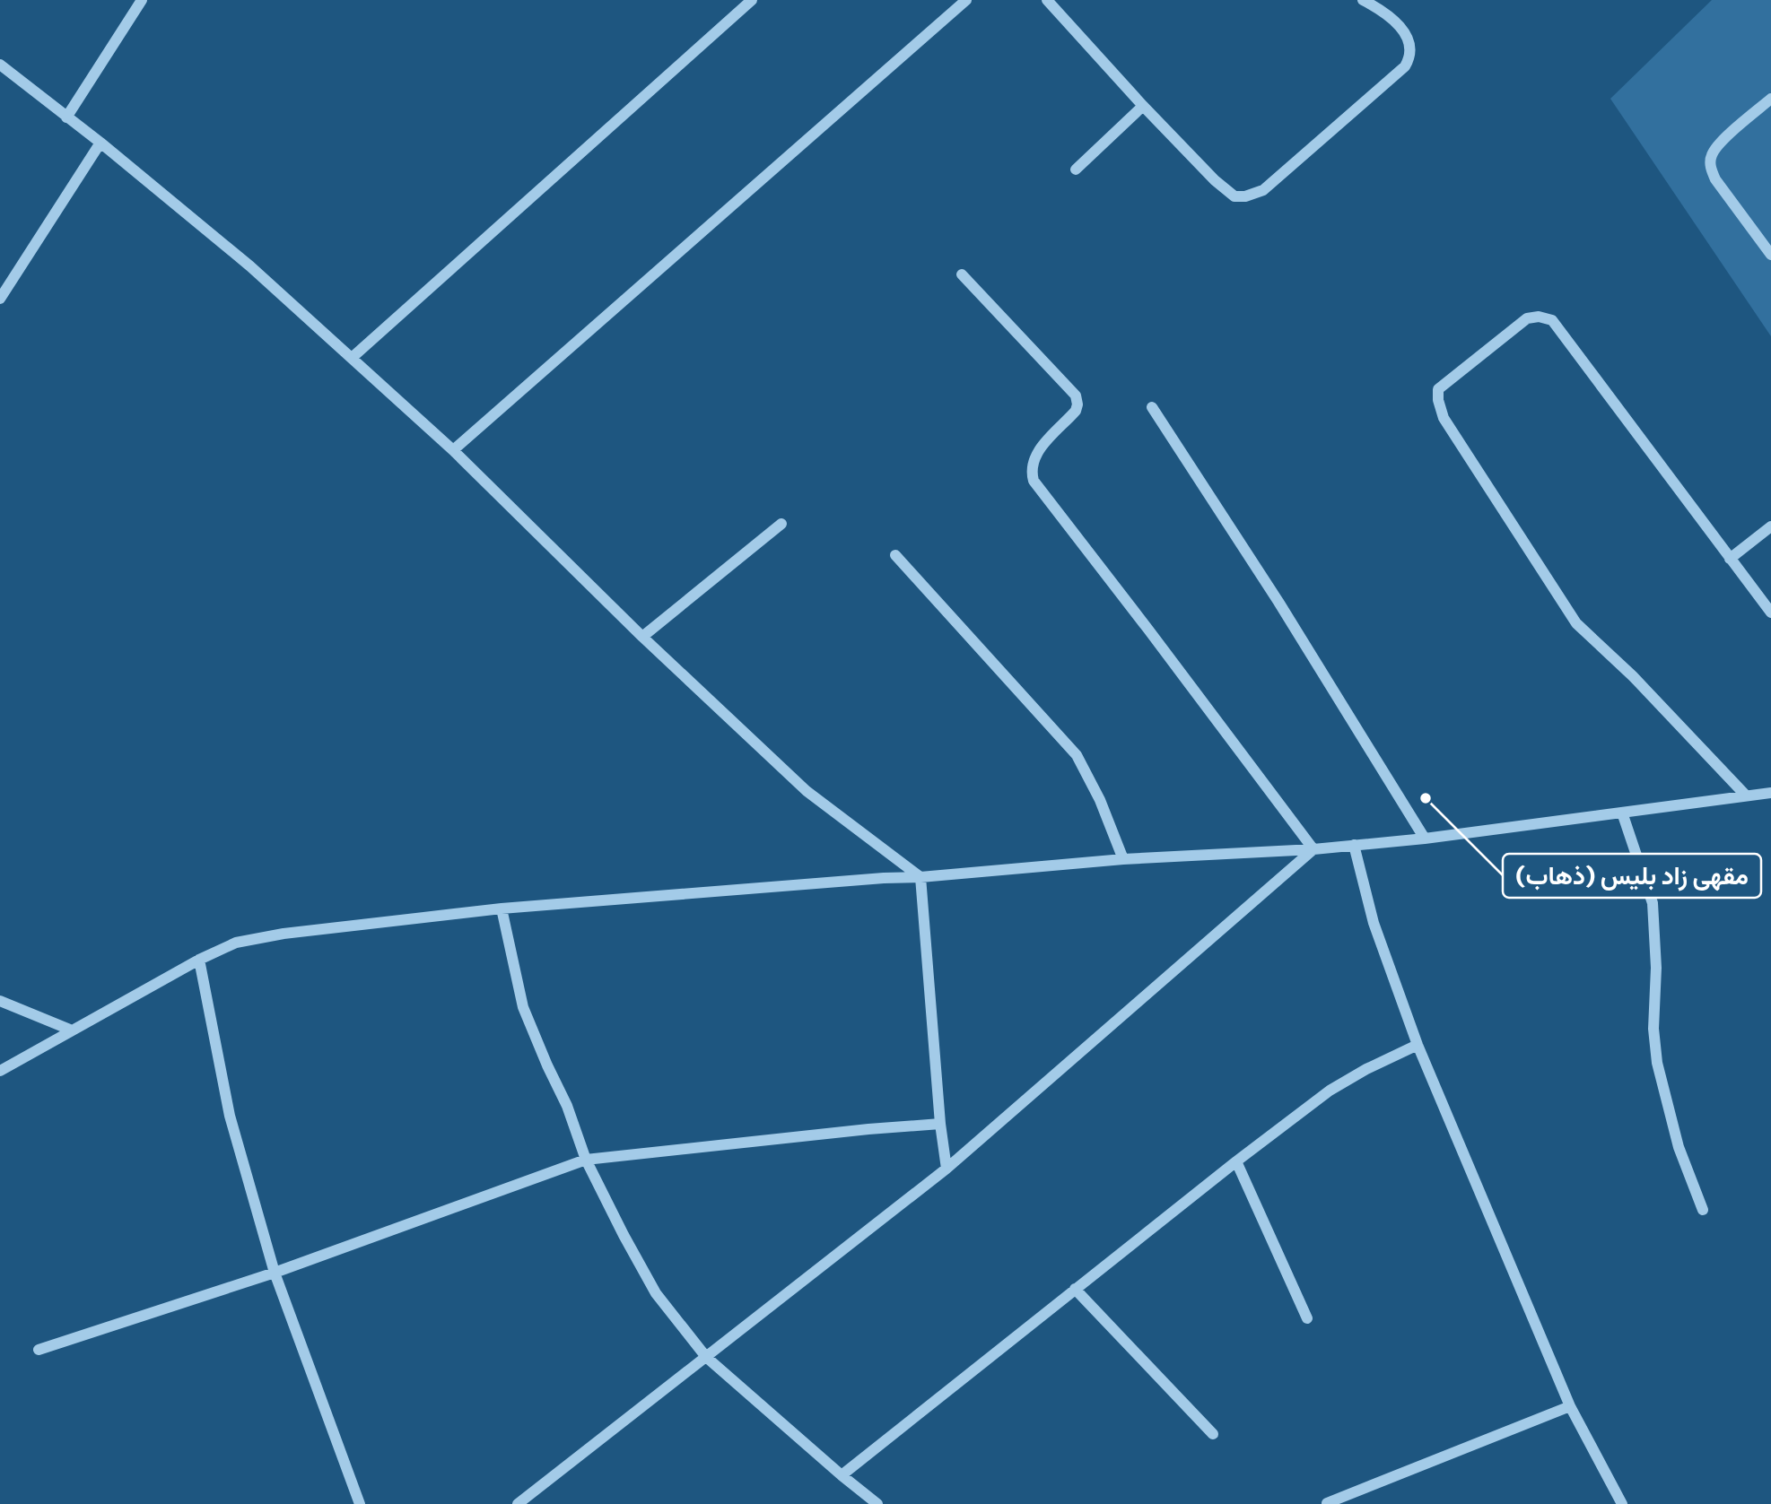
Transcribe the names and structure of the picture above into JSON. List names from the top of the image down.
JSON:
{
  "places": ["مقهى زاد بليس (ذهاب)"]
}
